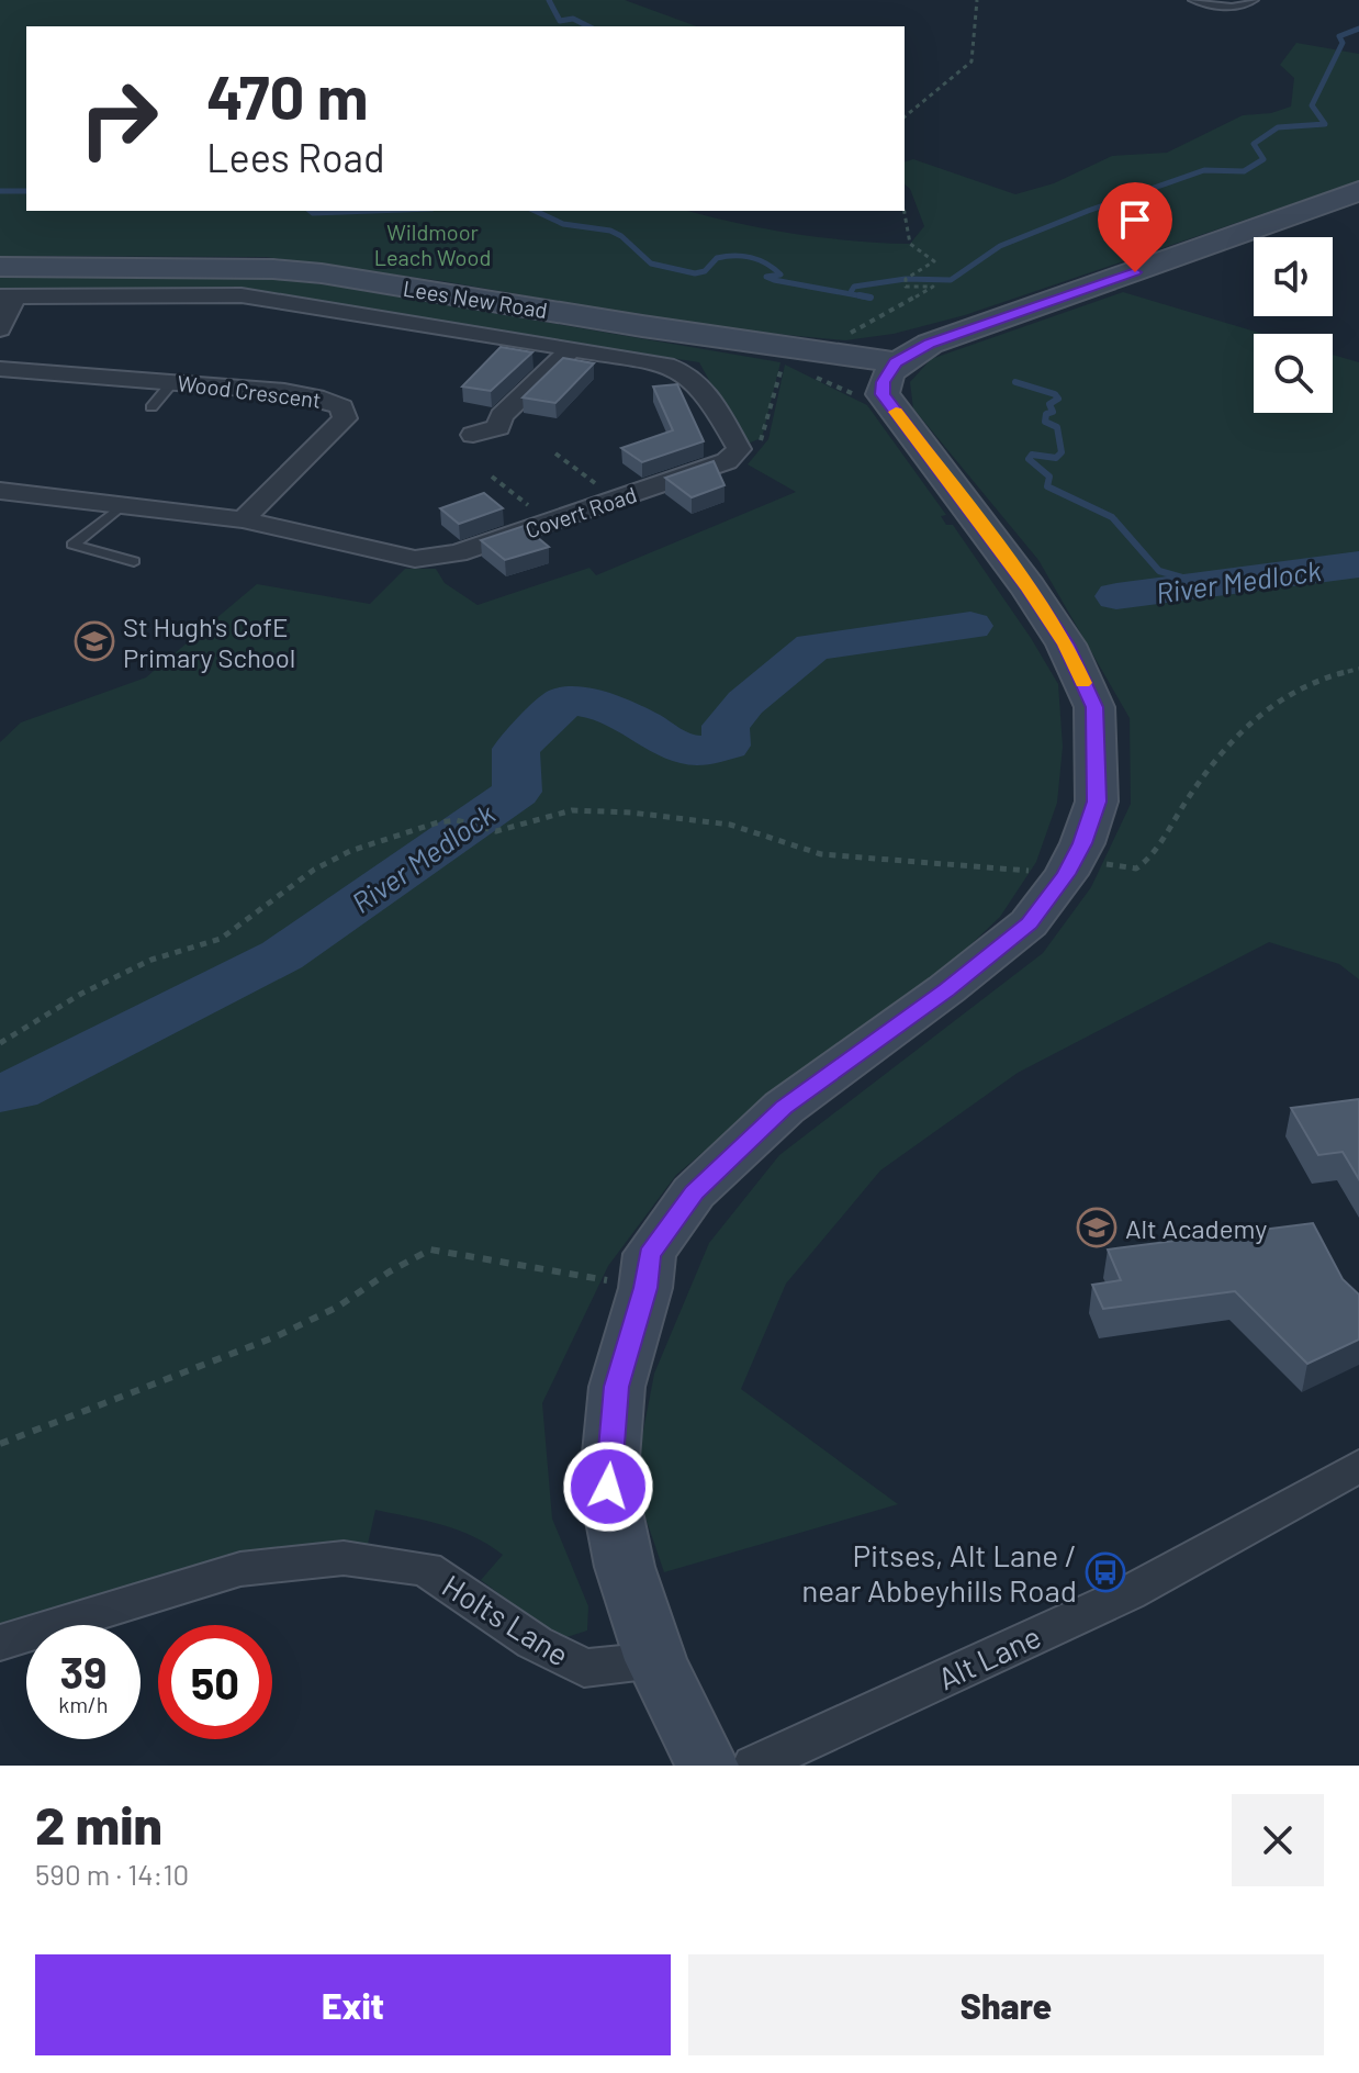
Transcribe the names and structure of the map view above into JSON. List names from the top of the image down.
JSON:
{
  "streets": {
    "main road": ["Lees New Road"],
    "street": [
      "Wood Crescent",
      "Covert Road",
      "Holts Lane",
      "Alt Lane"
    ]
  },
  "crossings": [
    ["Wood Crescent", "Covert Road"]
  ],
  "water": ["River Medlock"],
  "parks": ["Wildmoor Leach Wood"],
  "places": {
    "school or university": ["St Hugh's CofE Primary School", "Alt Academy"],
    "bus stop": ["Pitses, Alt Lane / near Abbeyhills Road"]
  },
  "page": {
    "turn": ["470 m", "Lees Road"],
    "speed": "39 km/h",
    "limit": "50",
    "heading": ["2 min", "590 m · 14:10"],
    "buttons": ["Exit", "Share"]
  }
}
